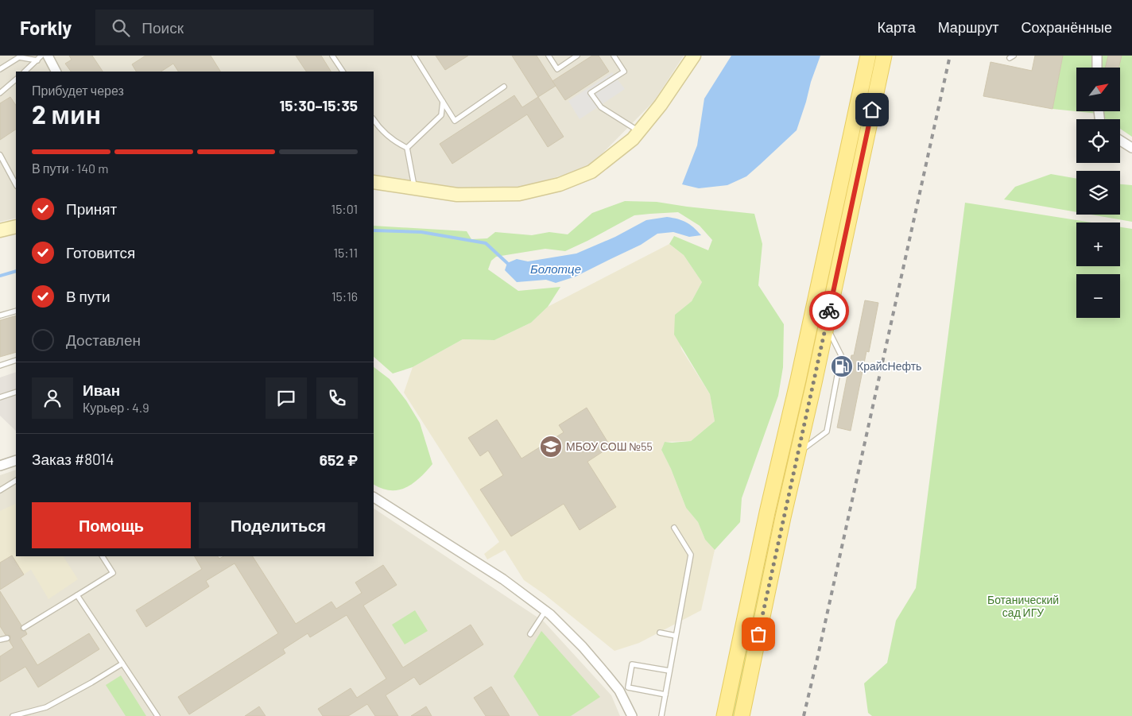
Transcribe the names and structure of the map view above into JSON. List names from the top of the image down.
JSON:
{
  "water": ["Болотце"],
  "parks": ["Ботанический сад ИГУ"],
  "places": {
    "fuel station": ["КрайсНефть"],
    "school or university": ["МБОУ СОШ №55"]
  },
  "north": "top right",
  "page": {
    "header": "Forkly",
    "search": "Поиск",
    "nav": ["Карта", "Маршрут", "Сохранённые"],
    "map_buttons": ["+", "−"],
    "heading": ["2 мин", "Прибудет через", "15:30–15:35"],
    "panel": [
      "Иван",
      "Курьер · 4.9",
      "Заказ #8014",
      "652 ₽"
    ],
    "bar": "В пути · 140 m",
    "list": [
      ["Принят", "15:01"],
      ["Готовится", "15:11"],
      ["В пути", "15:16"],
      "Доставлен"
    ],
    "buttons": ["Помощь", "Поделиться"]
  }
}
